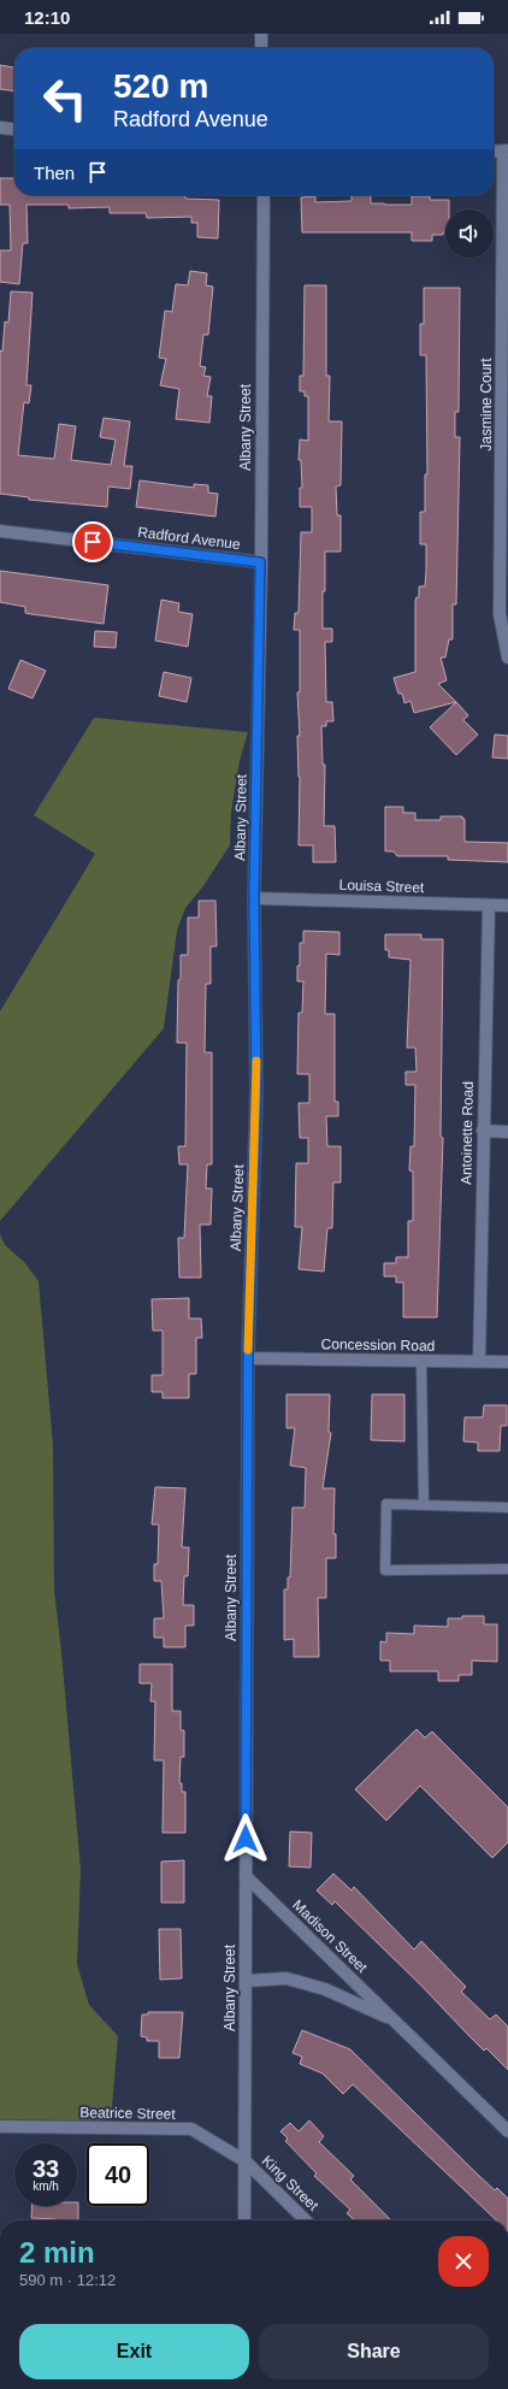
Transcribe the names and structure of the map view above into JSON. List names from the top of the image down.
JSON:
{
  "streets": {
    "street": [
      "Jasmine Court",
      "Albany Street",
      "Radford Avenue",
      "Louisa Street",
      "Antoinette Road",
      "Concession Road",
      "Madison Street",
      "Beatrice Street",
      "King Street"
    ]
  },
  "crossings": [
    ["Albany Street", "Radford Avenue"],
    ["Albany Street", "Louisa Street"],
    ["Albany Street", "Concession Road"],
    ["Albany Street", "Madison Street"],
    ["Albany Street", "Beatrice Street"],
    ["Albany Street", "King Street"],
    ["Louisa Street", "Antoinette Road"],
    ["Antoinette Road", "Concession Road"],
    ["Beatrice Street", "King Street"]
  ],
  "page": {
    "status": "12:10",
    "turn": ["520 m", "Radford Avenue"],
    "then": "Then",
    "speed": "33 km/h",
    "limit": "40",
    "heading": ["2 min", "590 m · 12:12"],
    "buttons": ["Exit", "Share"]
  }
}
